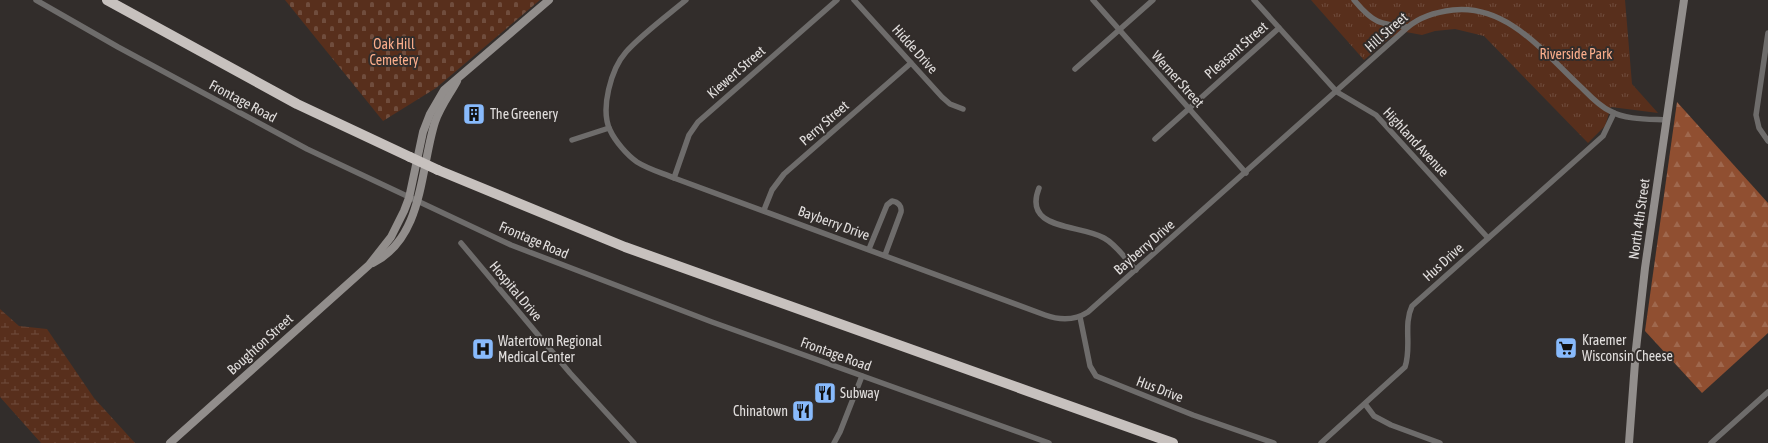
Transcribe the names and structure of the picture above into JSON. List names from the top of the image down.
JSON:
{
  "streets": {
    "street": [
      "Hill Street",
      "Hidde Drive",
      "Pleasant Street",
      "Kiewert Street",
      "Werner Street",
      "Frontage Road",
      "Perry Street",
      "Highland Avenue",
      "North 4th Street",
      "Bayberry Drive",
      "Hus Drive",
      "Hospital Drive",
      "Boughton Street"
    ]
  },
  "crossings": [
    ["Hill Street", "Werner Street"],
    ["Hill Street", "Highland Avenue"],
    ["Hill Street", "North 4th Street"],
    ["Hill Street", "Bayberry Drive"],
    ["Hill Street", "Hus Drive"],
    ["Hidde Drive", "Perry Street"],
    ["Pleasant Street", "Werner Street"],
    ["Pleasant Street", "Highland Avenue"],
    ["Kiewert Street", "Bayberry Drive"],
    ["Frontage Road", "Boughton Street"],
    ["Perry Street", "Bayberry Drive"],
    ["Highland Avenue", "Hus Drive"],
    ["Bayberry Drive", "Hus Drive"]
  ],
  "parks": ["Oak Hill Cemetery", "Riverside Park"],
  "places": {
    "building": ["The Greenery"],
    "supermarket": ["Kraemer Wisconsin Cheese"],
    "hospital": ["Watertown Regional Medical Center"],
    "restaurant": ["Subway", "Chinatown"]
  }
}
